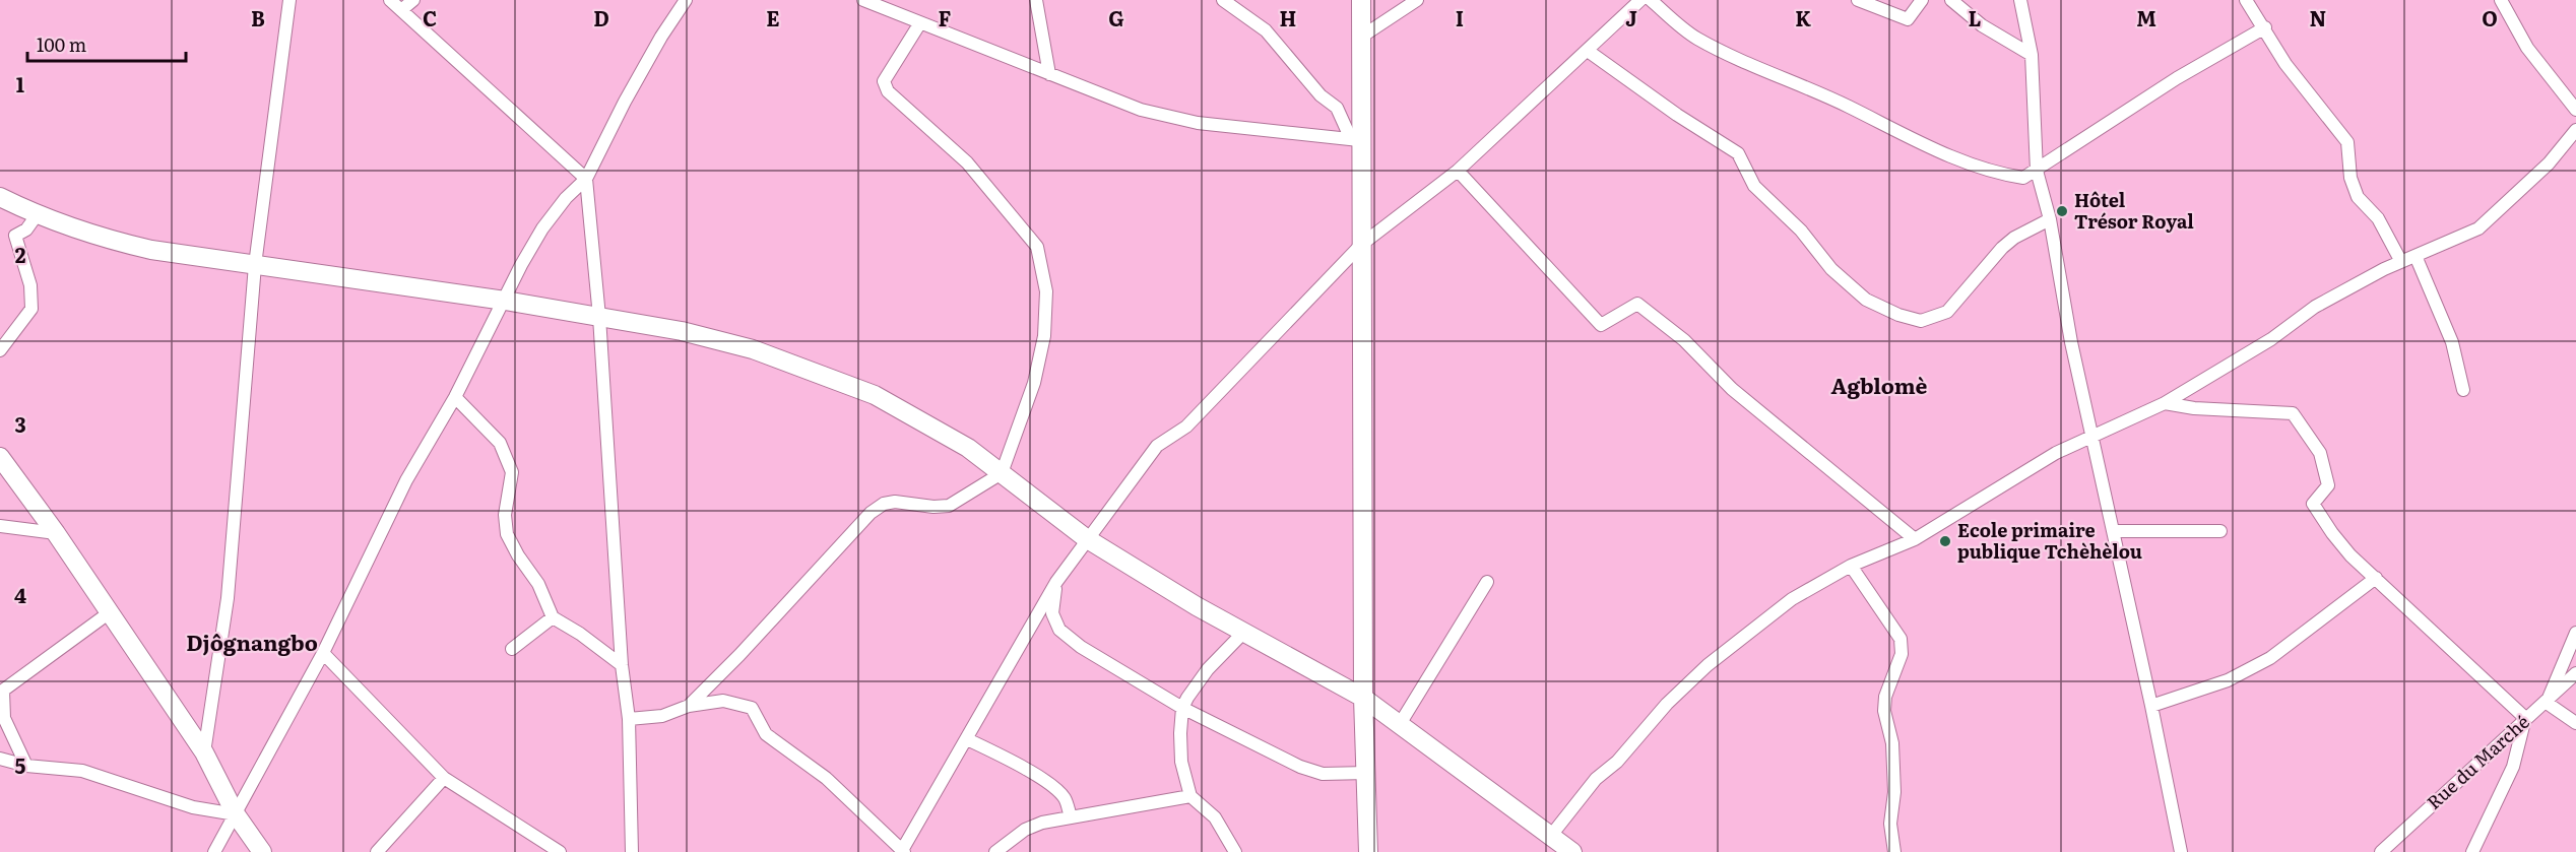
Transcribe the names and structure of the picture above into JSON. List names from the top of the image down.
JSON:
{
  "streets": {
    "street": ["Rue du Marché"]
  },
  "districts": ["Agblomè", "Djôgnangbo"],
  "places": ["Hôtel Trésor Royal", "Ecole primaire publique Tchèhèlou"],
  "scale_bar": "100 m",
  "grid": {
    "columns": [
      "B",
      "C",
      "D",
      "E",
      "F",
      "G",
      "H",
      "I",
      "J",
      "K",
      "L",
      "M",
      "N",
      "O"
    ],
    "rows": [
      "1",
      "2",
      "3",
      "4",
      "5"
    ]
  }
}
